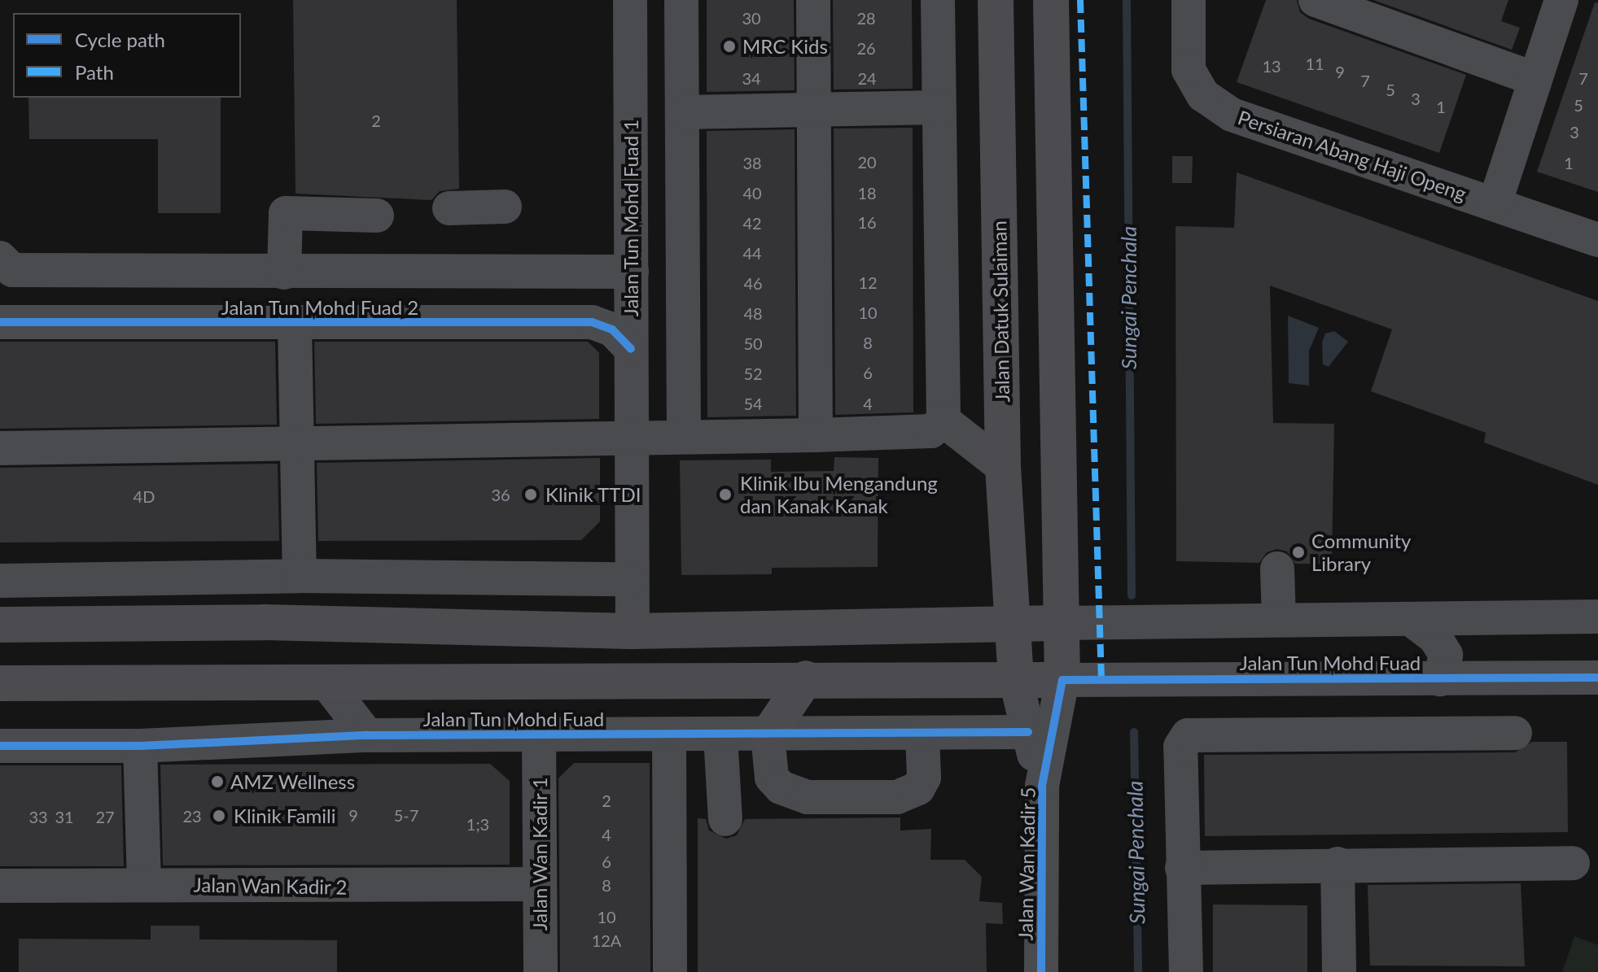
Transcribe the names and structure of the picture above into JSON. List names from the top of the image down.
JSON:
{
  "streets": {
    "main road": ["Jalan Datuk Sulaiman", "Jalan Tun Mohd Fuad"],
    "street": [
      "Persiaran Abang Haji Openg",
      "Jalan Tun Mohd Fuad 1",
      "Jalan Tun Mohd Fuad 2",
      "Jalan Wan Kadir 1",
      "Jalan Wan Kadir 5",
      "Jalan Wan Kadir 2"
    ]
  },
  "crossings": [
    ["Jalan Tun Mohd Fuad 1", "Jalan Tun Mohd Fuad 2"],
    ["Jalan Datuk Sulaiman", "Jalan Tun Mohd Fuad"],
    ["Jalan Datuk Sulaiman", "Jalan Wan Kadir 5"],
    ["Jalan Tun Mohd Fuad", "Jalan Wan Kadir 1"],
    ["Jalan Tun Mohd Fuad", "Jalan Wan Kadir 5"],
    ["Jalan Wan Kadir 1", "Jalan Wan Kadir 2"]
  ],
  "water": ["Sungai Penchala"],
  "places": [
    "MRC Kids",
    "Klinik TTDI",
    "Klinik Ibu Mengandung dan Kanak Kanak",
    "Community Library",
    "AMZ Wellness",
    "Klinik Famili"
  ],
  "house_numbers": [
    "30",
    "28",
    "26",
    "11",
    "13",
    "9",
    "34",
    "24",
    "7",
    "7",
    "5",
    "3",
    "5",
    "1",
    "2",
    "3",
    "20",
    "38",
    "1",
    "40",
    "18",
    "16",
    "42",
    "44",
    "12",
    "46",
    "10",
    "48",
    "8",
    "50",
    "6",
    "52",
    "54",
    "4",
    "36",
    "4D",
    "2",
    "9",
    "5-7",
    "23",
    "33",
    "31",
    "27",
    "1;3",
    "4",
    "6",
    "8",
    "10",
    "12A"
  ],
  "legend": ["Cycle path", "Path"]
}
